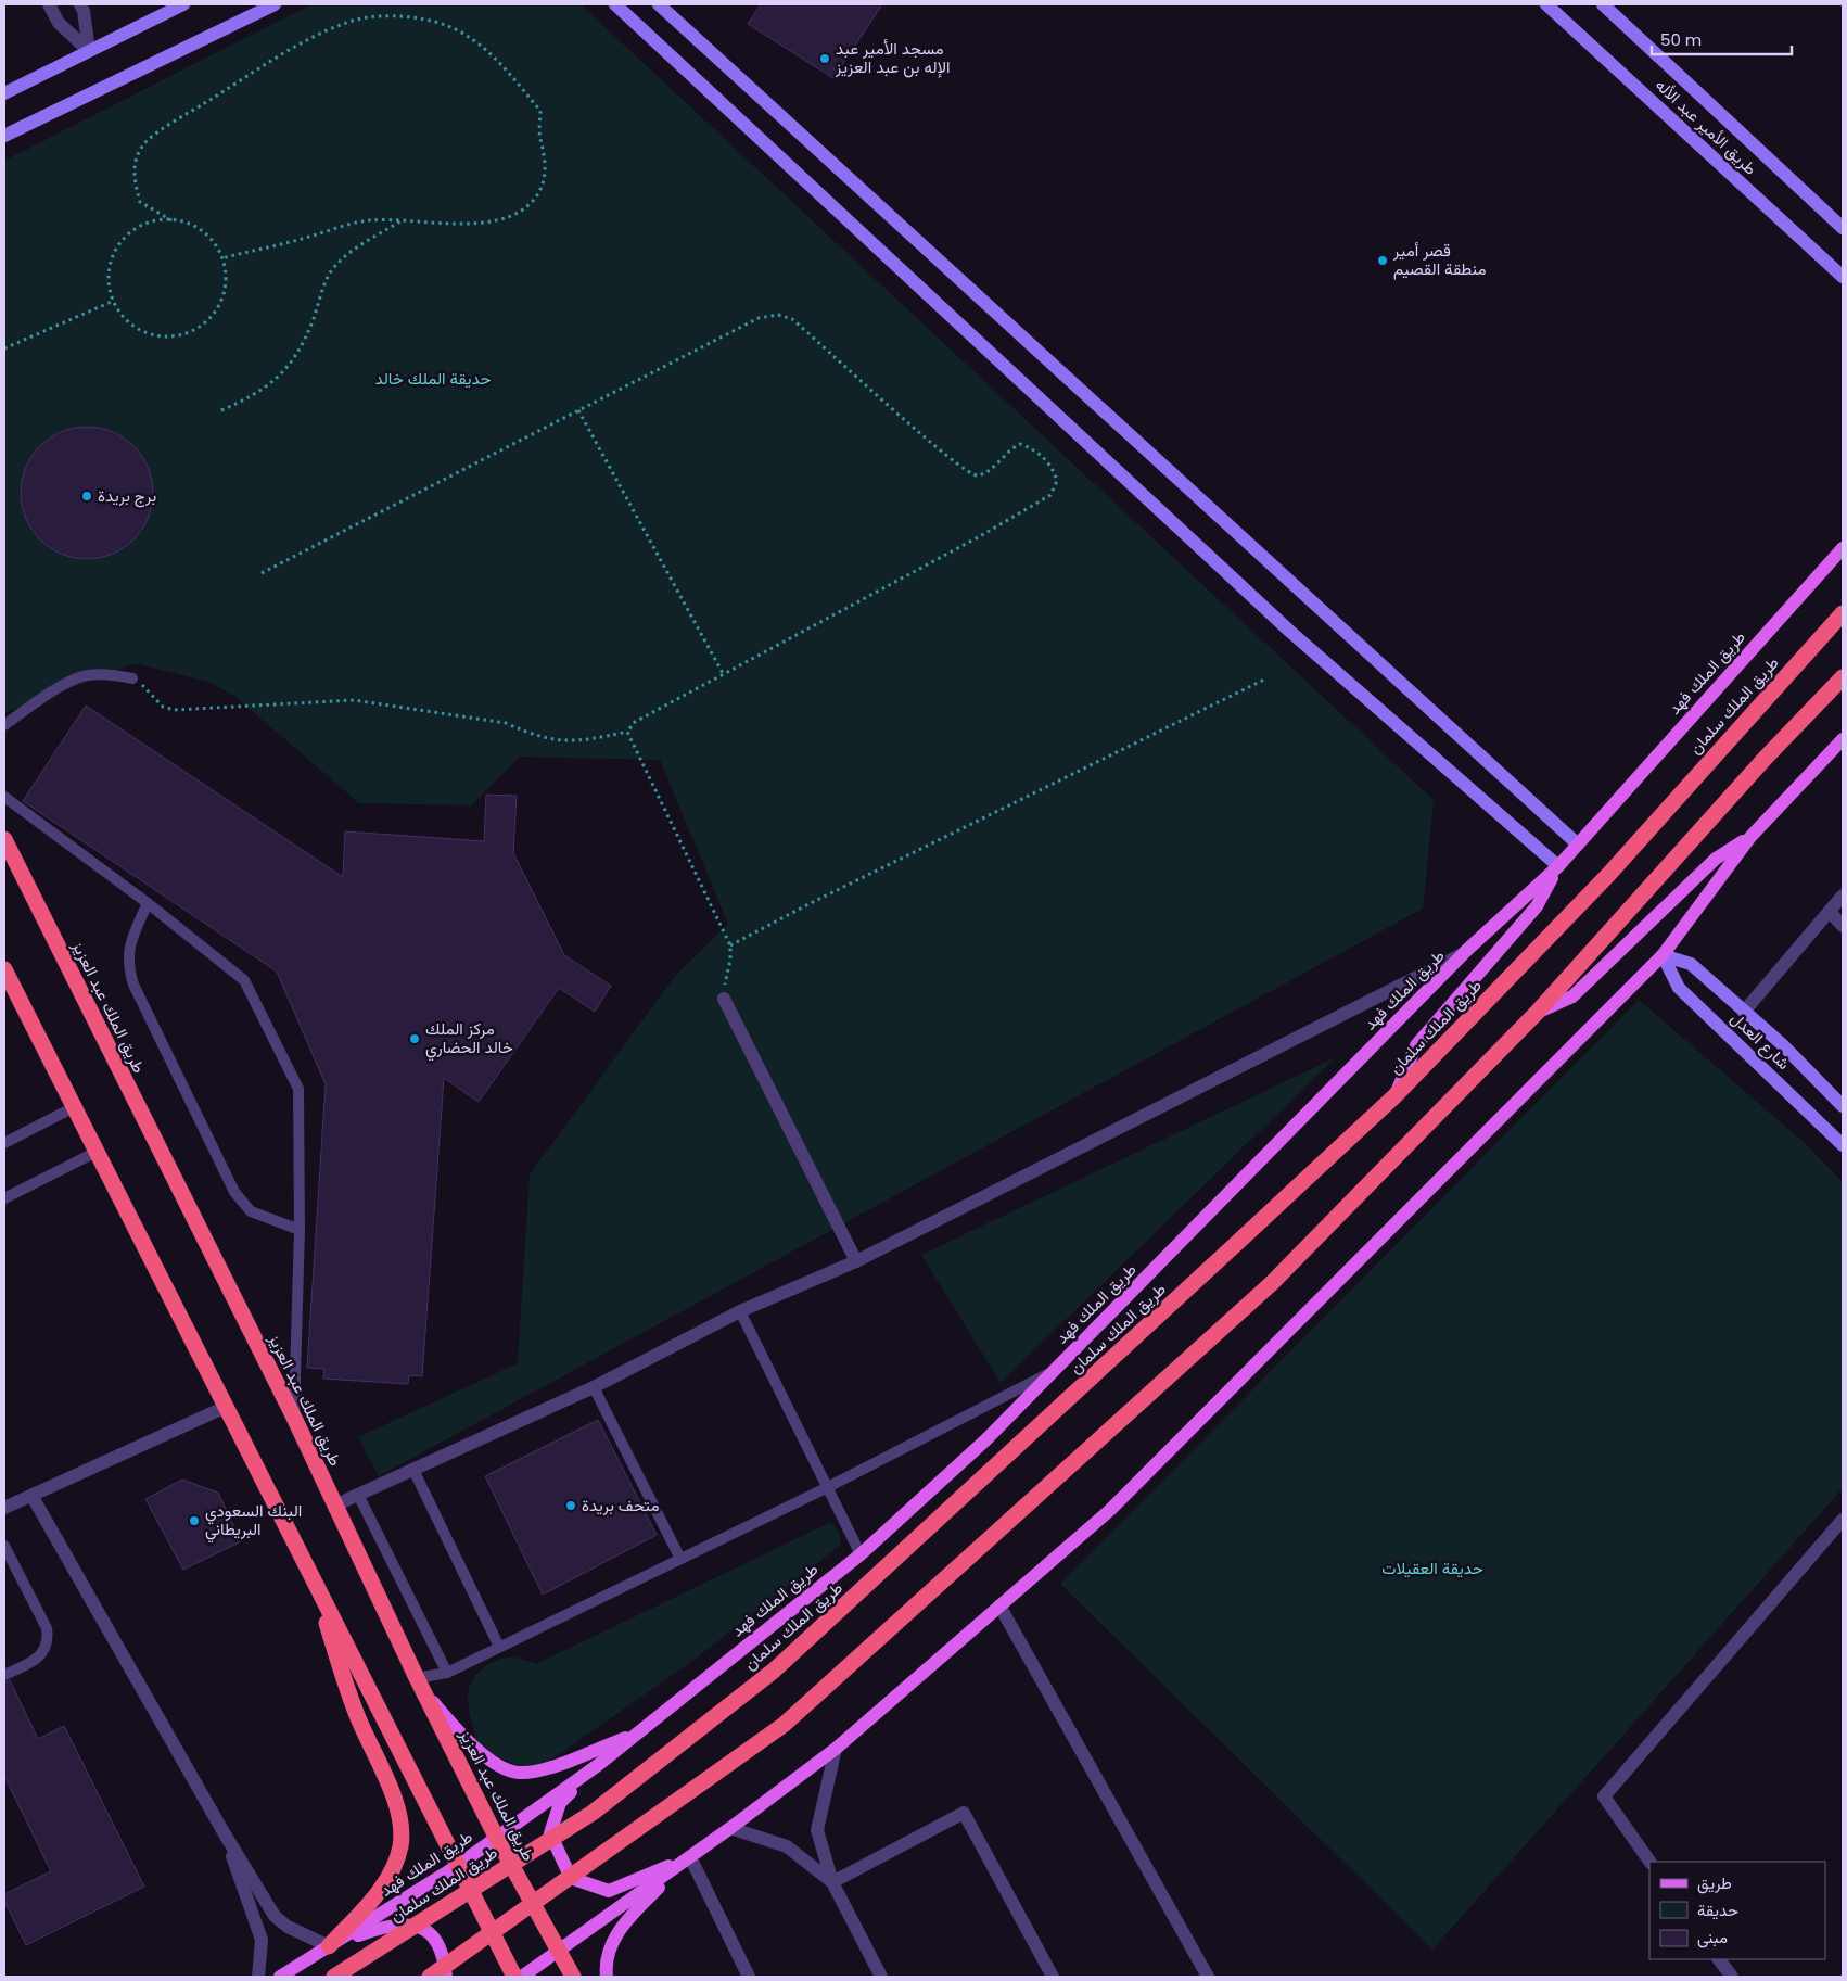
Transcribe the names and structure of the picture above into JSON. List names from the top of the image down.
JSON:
{
  "streets": {
    "highway": ["طريق الملك سلمان", "طريق الملك عبد العزيز"],
    "main road": ["طريق الملك فهد"],
    "street": ["طريق الأمير عبد الأله", "شارع العدل"]
  },
  "crossings": [
    ["طريق الملك فهد", "طريق الملك عبد العزيز"]
  ],
  "parks": ["حديقة الملك خالد", "حديقة العقيلات"],
  "places": [
    "مسجد الأمير عبد الإله بن عبد العزيز",
    "قصر أمير منطقة القصيم",
    "برج بريدة",
    "مركز الملك خالد الحضاري",
    "متحف بريدة",
    "البنك السعودي البريطاني"
  ],
  "legend": ["طريق", "حديقة", "مبنى"],
  "scale_bar": "50 m"
}
